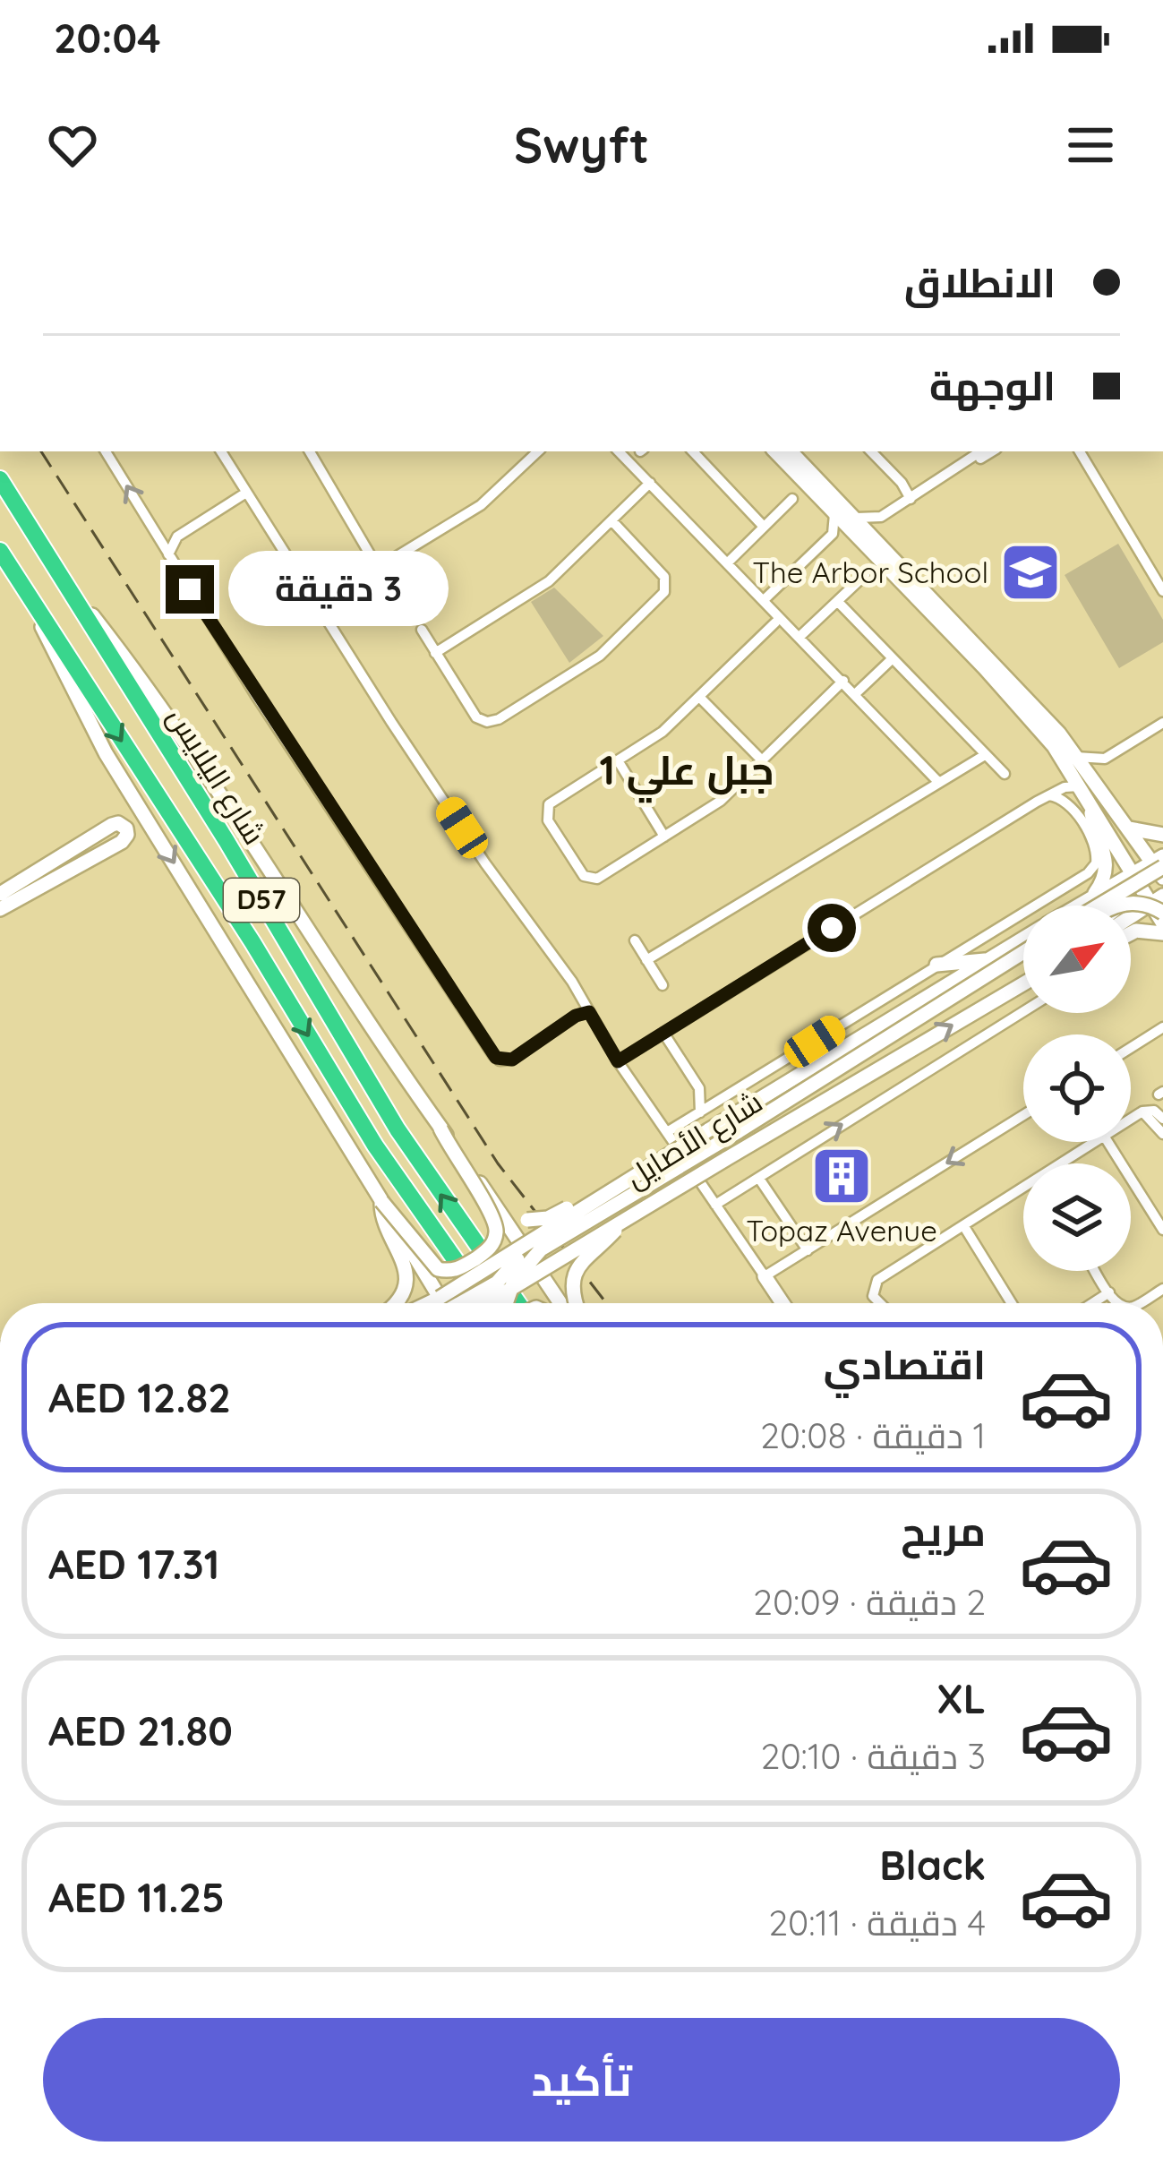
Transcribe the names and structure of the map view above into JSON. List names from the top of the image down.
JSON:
{
  "streets": {
    "highway": ["شارع اليلايس", "D57"],
    "main road": ["شارع الأصايل"]
  },
  "districts": ["جبل علي 1"],
  "places": {
    "school or university": ["The Arbor School"],
    "building": ["Topaz Avenue"]
  },
  "north": "top right",
  "page": {
    "status": "20:04",
    "header": "Swyft",
    "banner": ["الانطلاق", "الوجهة"],
    "bubble": "3 دقيقة",
    "list": [
      {
        "name": "اقتصادي",
        "note": "1 دقيقة · 20:08",
        "value": "AED 12.82"
      },
      {
        "name": "مريح",
        "note": "2 دقيقة · 20:09",
        "value": "AED 17.31"
      },
      {
        "name": "XL",
        "note": "3 دقيقة · 20:10",
        "value": "AED 21.80"
      },
      {
        "name": "Black",
        "note": "4 دقيقة · 20:11",
        "value": "AED 11.25"
      }
    ],
    "buttons": "تأكيد"
  }
}
